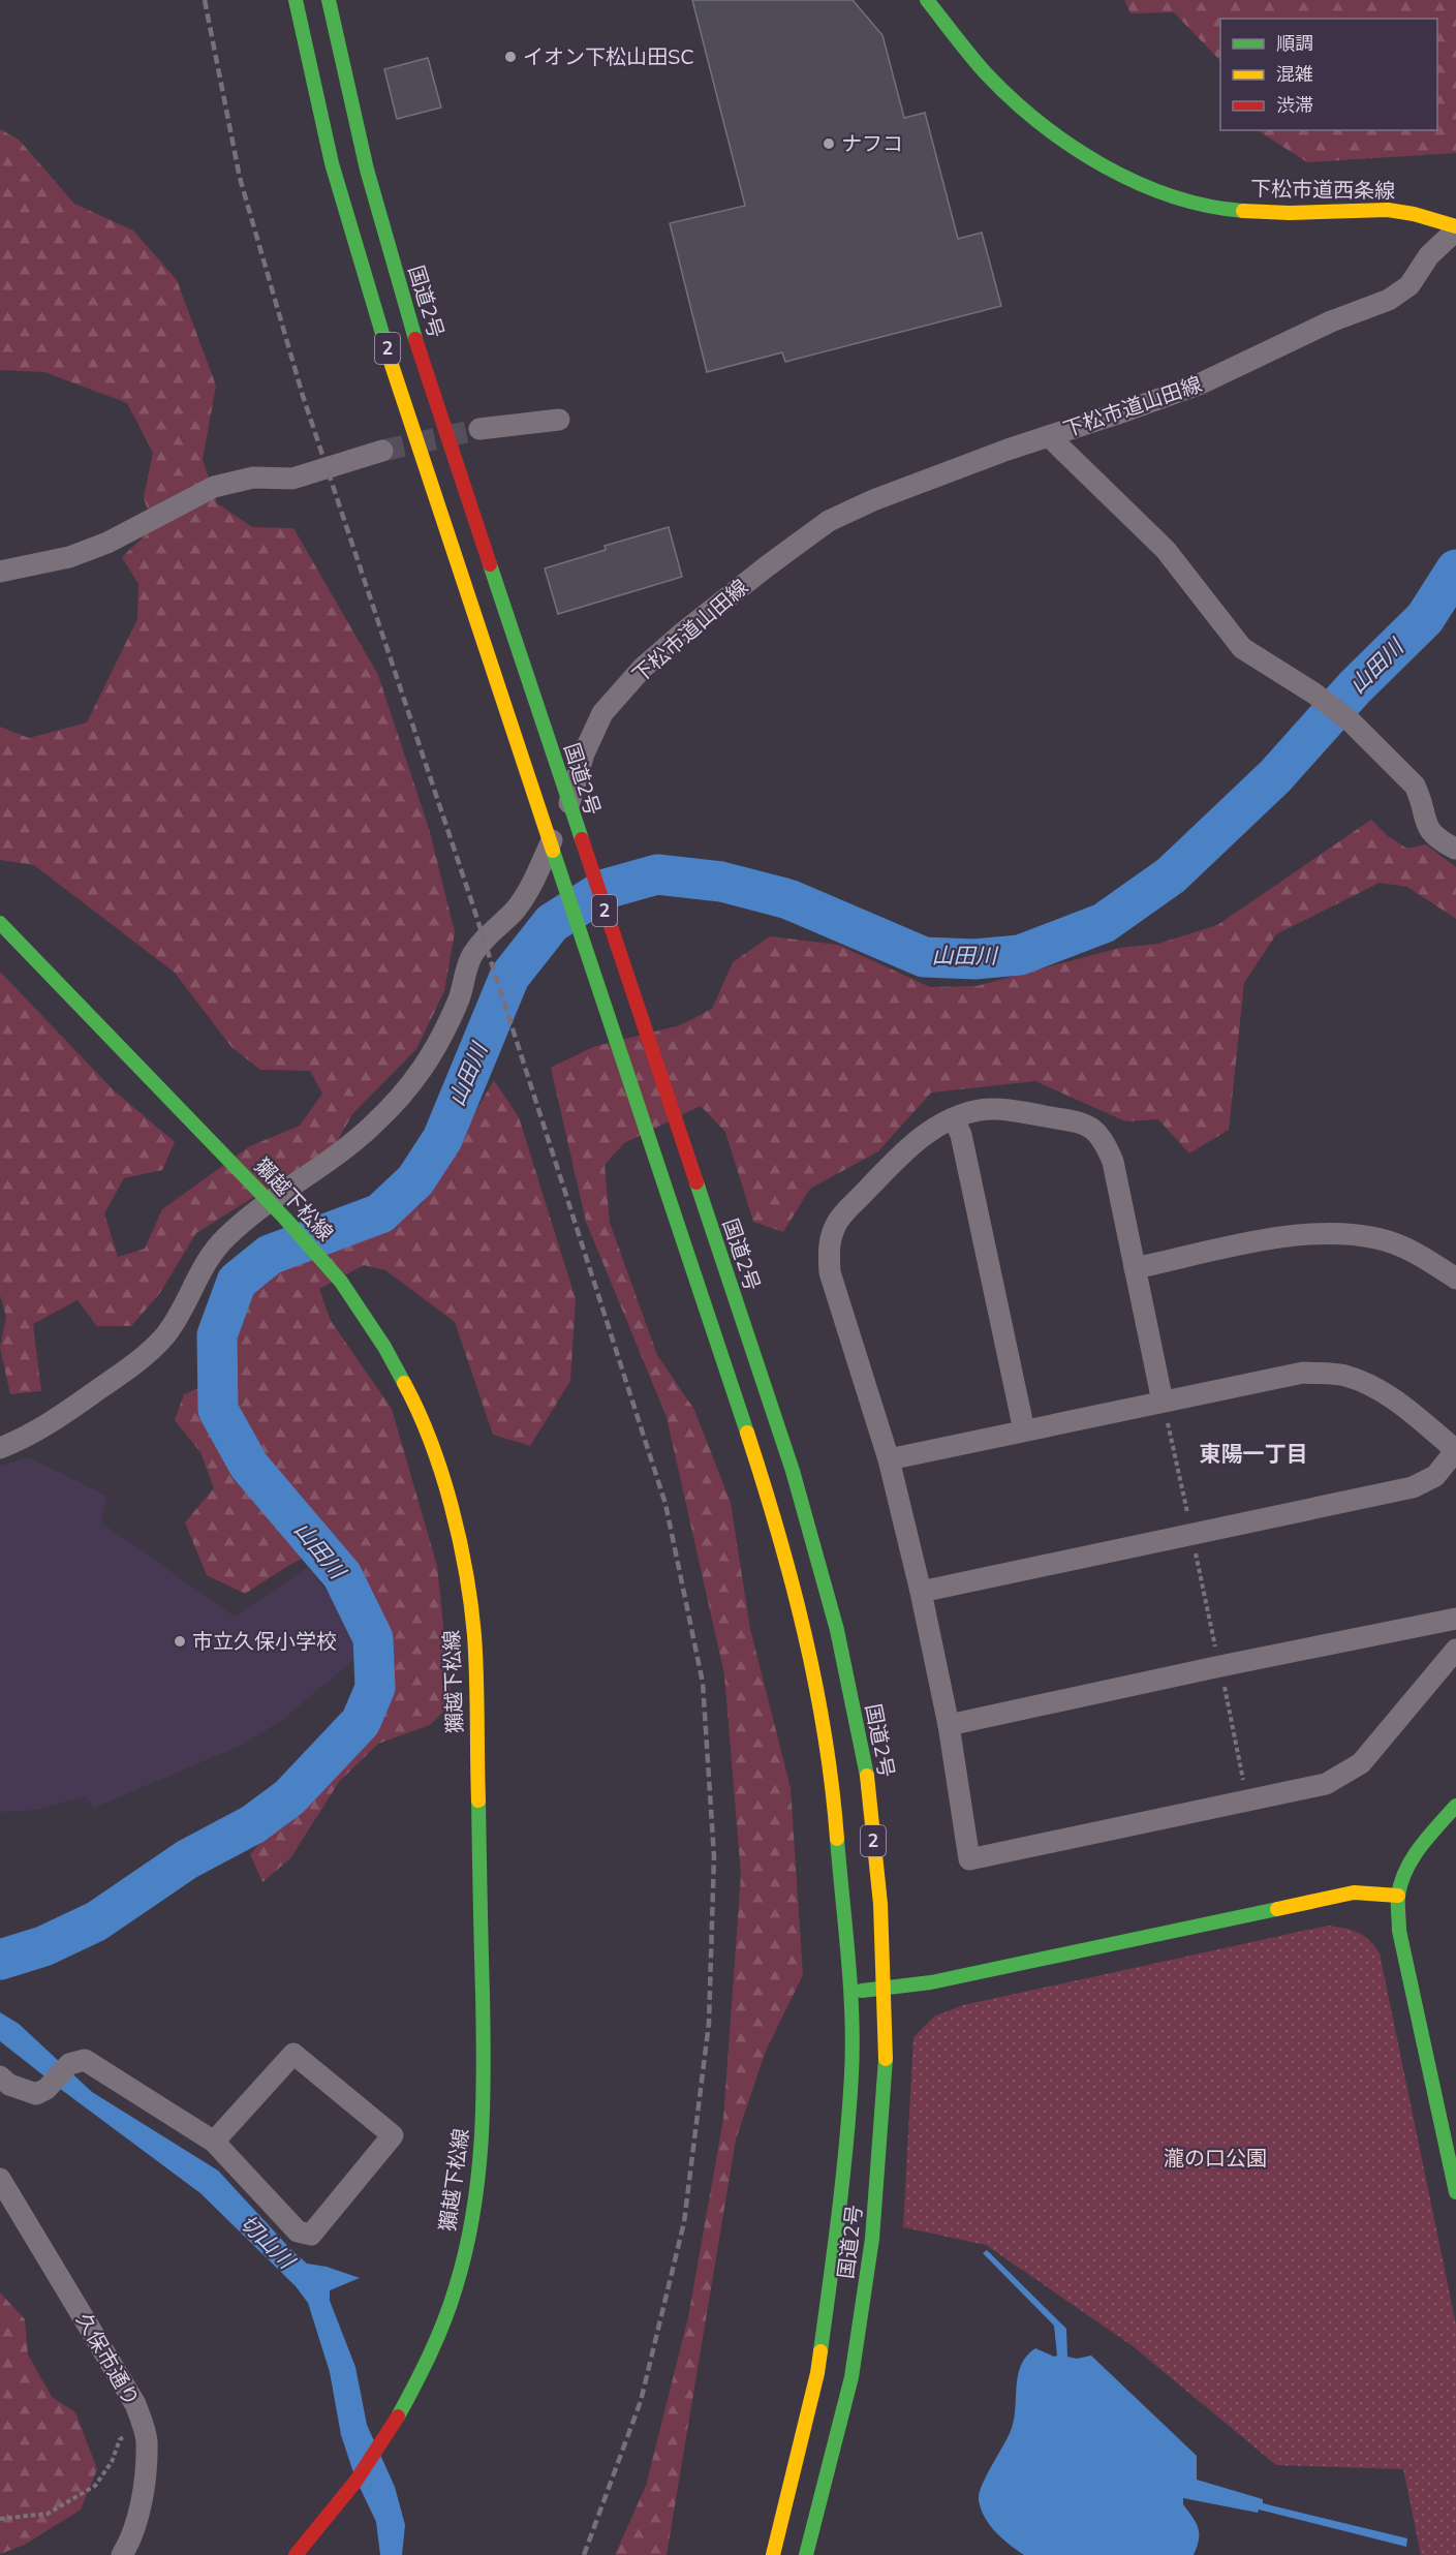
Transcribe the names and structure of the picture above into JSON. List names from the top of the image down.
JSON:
{
  "streets": {
    "main road": [
      "下松市道西条線",
      "国道2号",
      "2",
      "獺越下松線"
    ],
    "street": ["下松市道山田線", "久保市通り"]
  },
  "crossings": [
    ["下松市道西条線", "下松市道山田線"]
  ],
  "districts": ["東陽一丁目"],
  "water": ["山田川", "切山川"],
  "parks": ["瀧の口公園"],
  "places": ["イオン下松山田SC", "ナフコ", "市立久保小学校"],
  "legend": ["順調", "混雑", "渋滞"]
}
